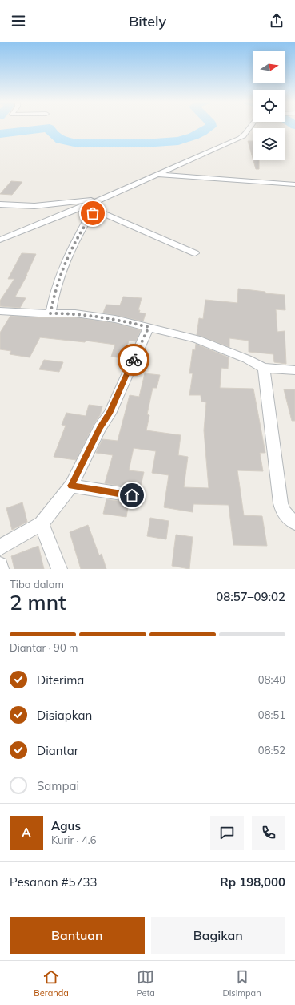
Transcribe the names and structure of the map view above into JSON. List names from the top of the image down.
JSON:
{
  "north": "right",
  "page": {
    "header": "Bitely",
    "heading": ["2 mnt", "Tiba dalam", "08:57–09:02"],
    "panel": [
      "Agus",
      "Kurir · 4.6",
      "Pesanan #5733",
      "Rp 198,000"
    ],
    "bar": "Diantar · 90 m",
    "list": [
      ["Diterima", "08:40"],
      ["Disiapkan", "08:51"],
      ["Diantar", "08:52"],
      "Sampai"
    ],
    "round": "A",
    "buttons": ["Bantuan", "Bagikan"],
    "tabs": ["Beranda", "Peta", "Disimpan"]
  }
}
